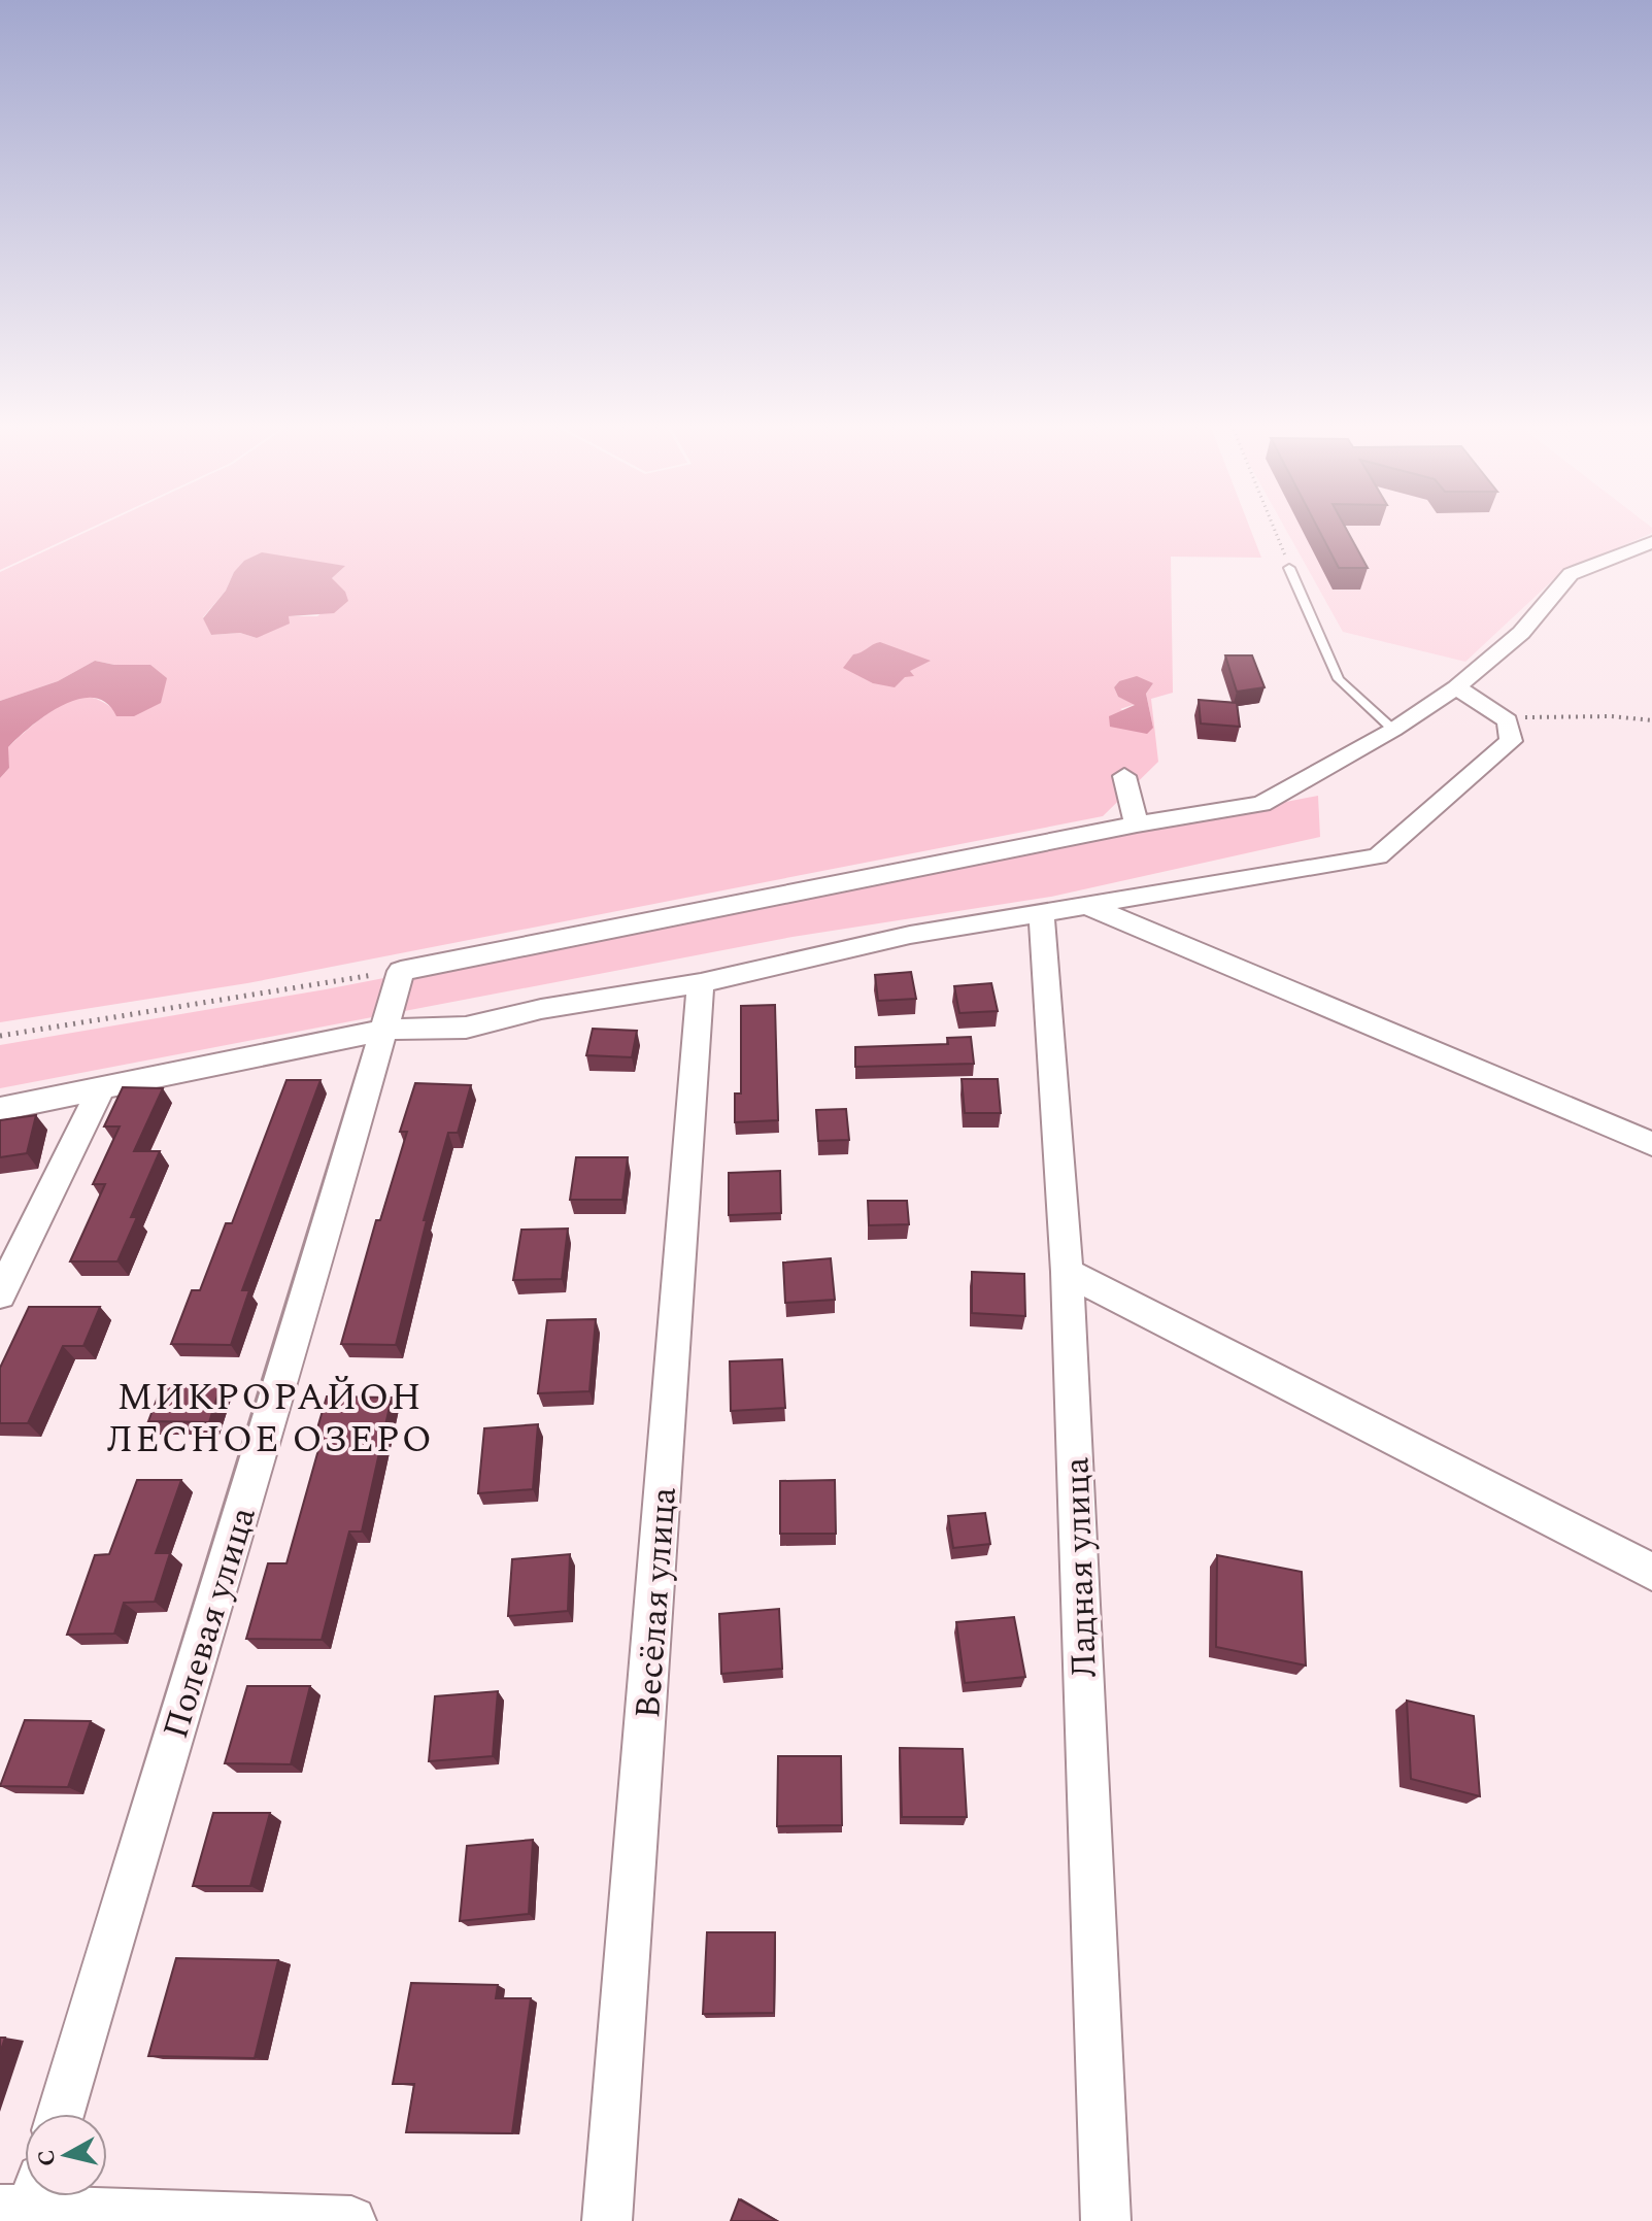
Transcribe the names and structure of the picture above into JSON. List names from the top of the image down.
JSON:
{
  "streets": {
    "street": ["Ладная улица", "Весёлая улица", "Полевая улица"]
  },
  "districts": ["МИКРОРАЙОН ЛЕСНОЕ ОЗЕРО"],
  "north": "left"
}
